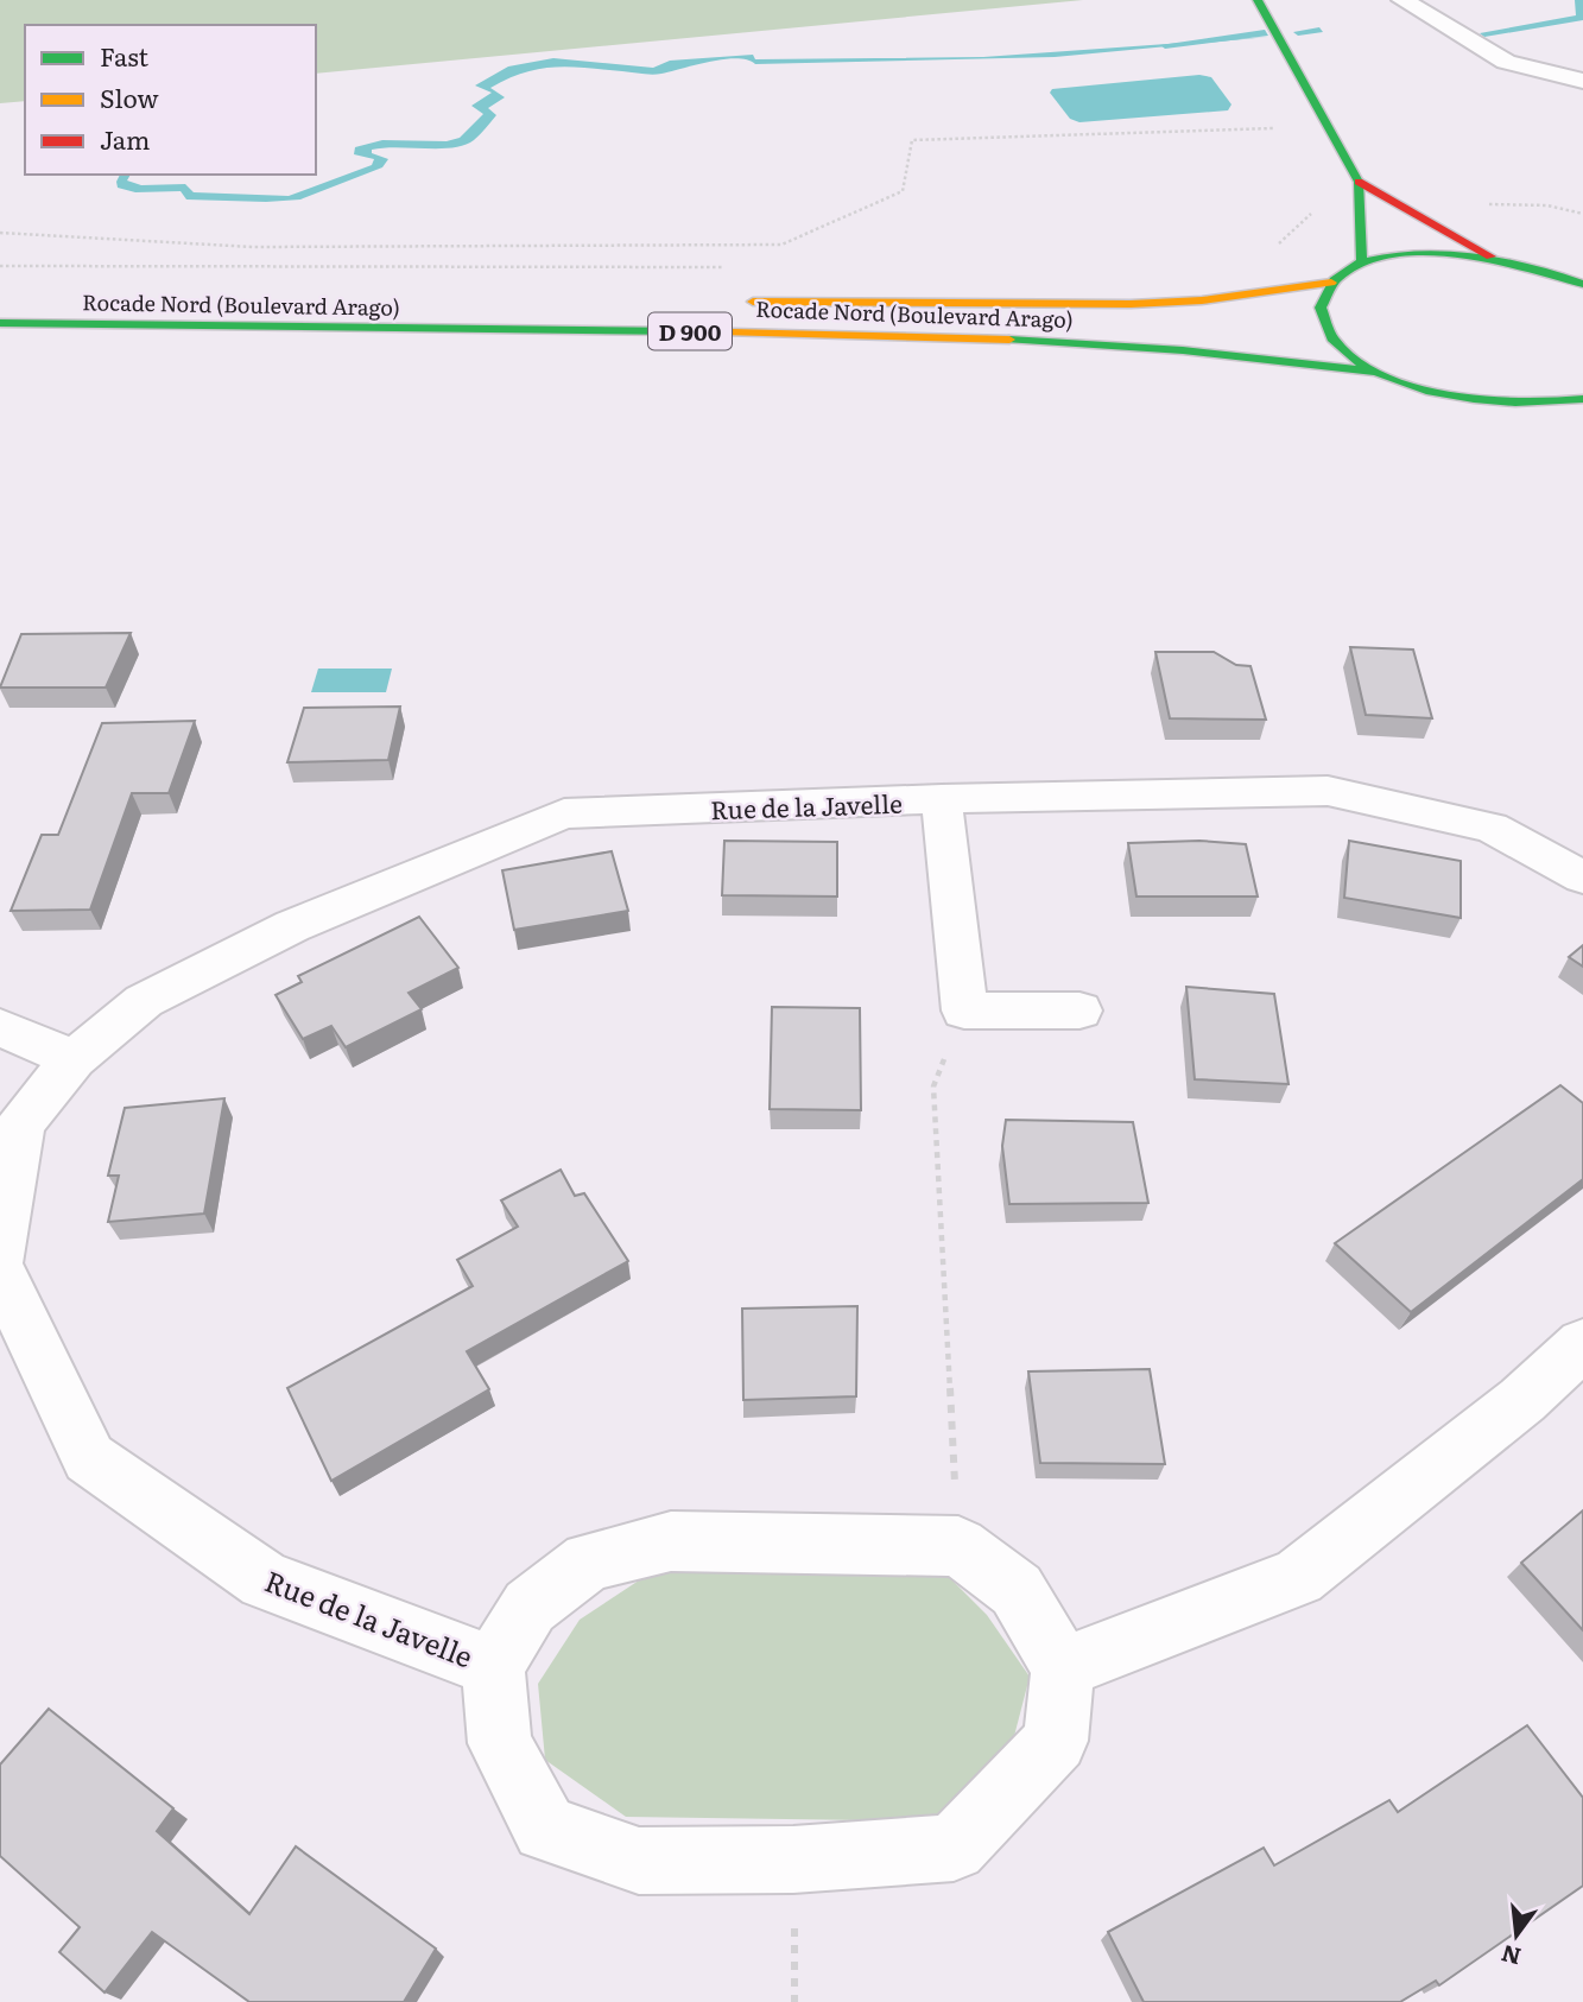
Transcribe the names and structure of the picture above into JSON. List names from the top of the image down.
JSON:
{
  "streets": {
    "main road": ["Rocade Nord (Boulevard Arago)", "D 900"],
    "street": ["Rue de la Javelle"]
  },
  "legend": ["Fast", "Slow", "Jam"],
  "north": "bottom"
}
